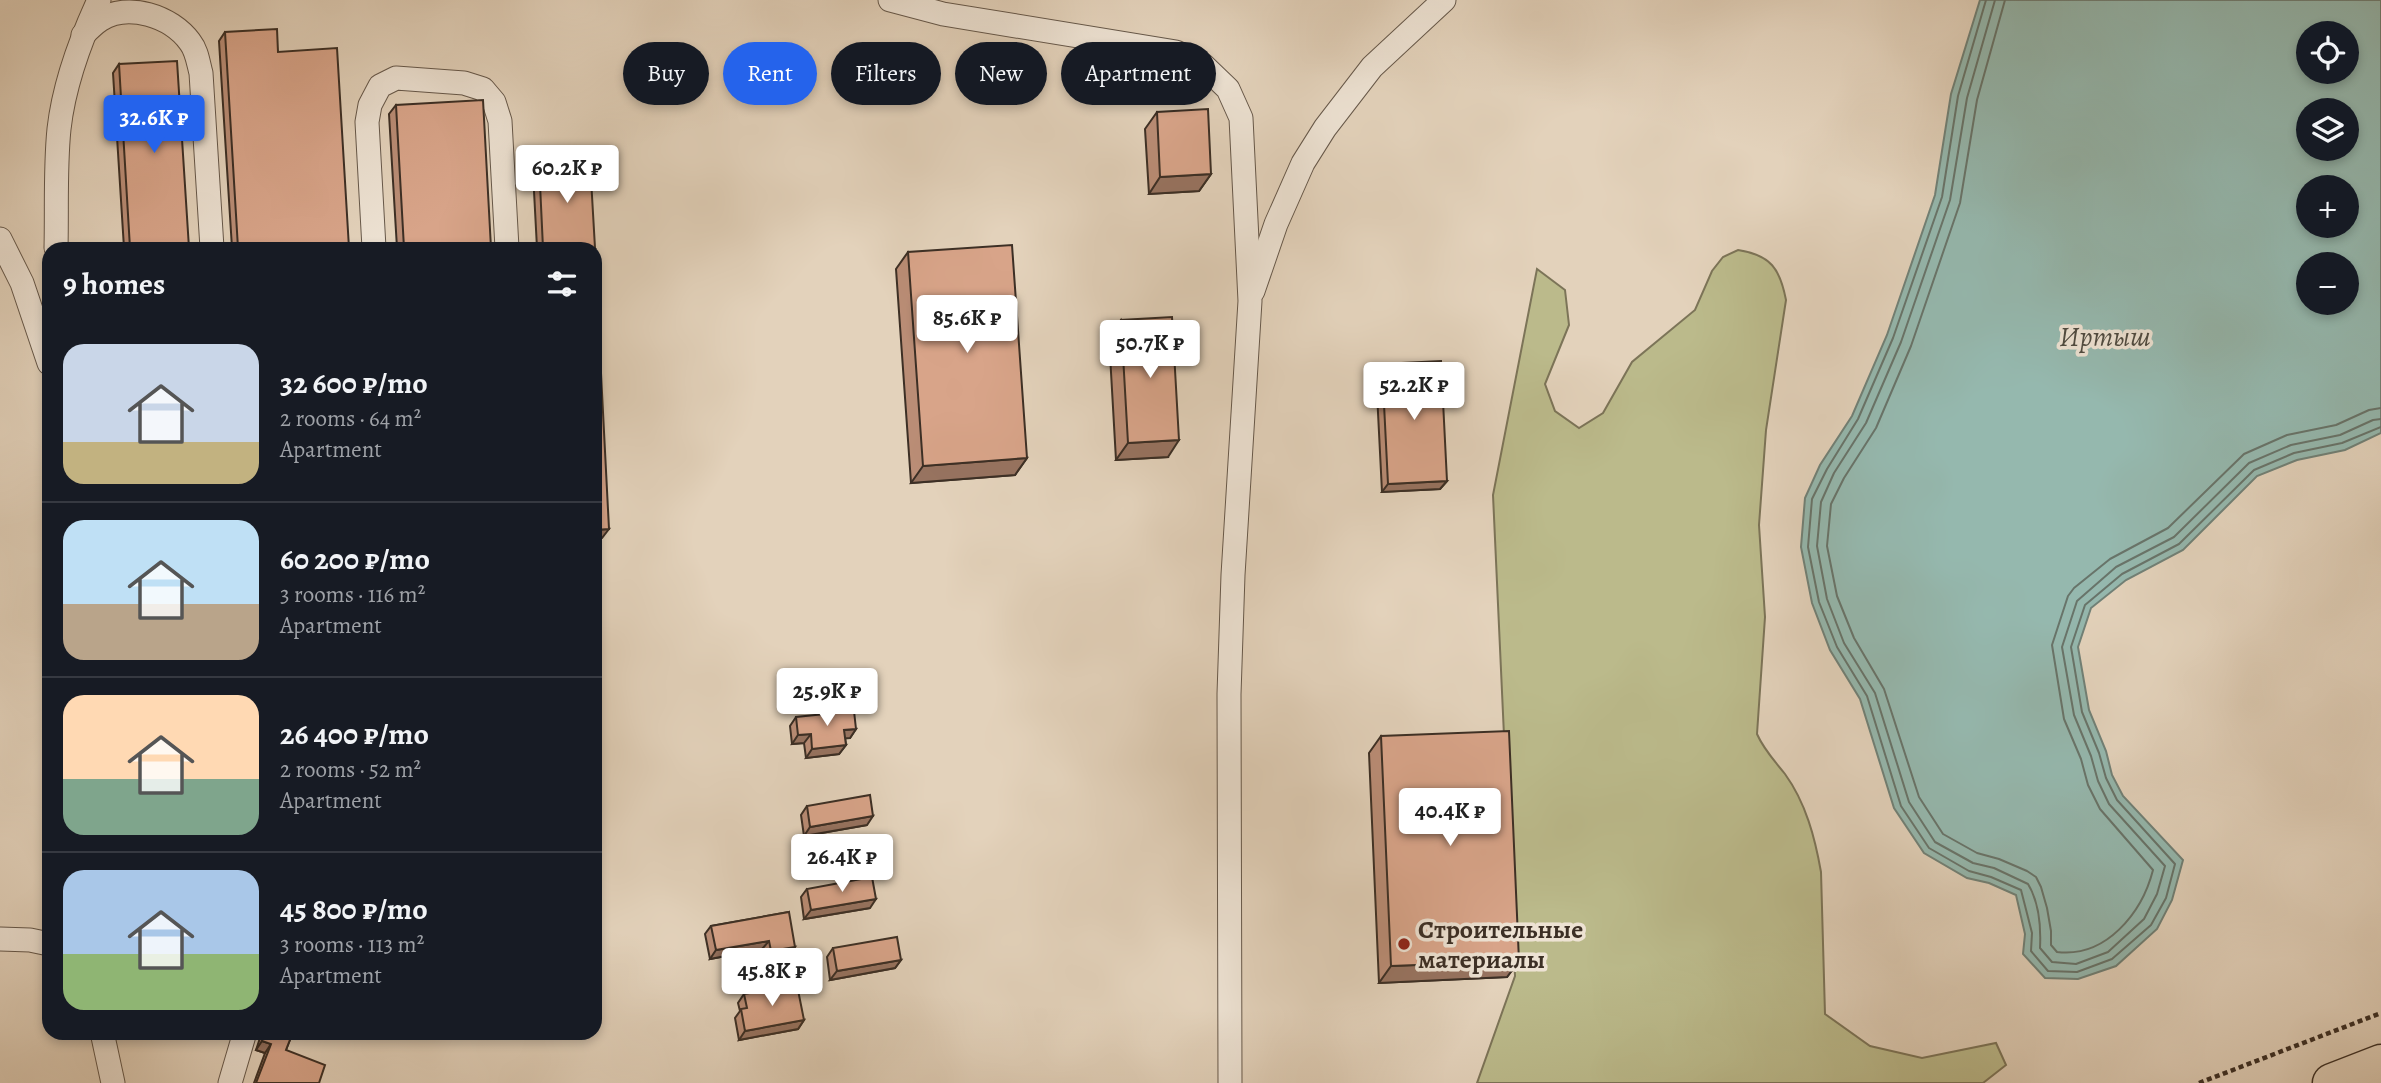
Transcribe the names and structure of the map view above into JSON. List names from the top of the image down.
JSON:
{
  "water": ["Иртыш"],
  "places": ["Строительные материалы"],
  "page": {
    "map_buttons": ["+", "−"],
    "chip": [
      "Buy",
      "Rent",
      "Filters",
      "New",
      "Apartment"
    ],
    "price": [
      "32.6K ₽",
      "60.2K ₽",
      "85.6K ₽",
      "50.7K ₽",
      "52.2K ₽",
      "25.9K ₽",
      "40.4K ₽",
      "26.4K ₽",
      "45.8K ₽"
    ],
    "heading": "9 homes",
    "list": [
      {
        "name": "32 600 ₽/mo",
        "note": "2 rooms · 64 m² · Apartment"
      },
      {
        "name": "60 200 ₽/mo",
        "note": "3 rooms · 116 m² · Apartment"
      },
      {
        "name": "26 400 ₽/mo",
        "note": "2 rooms · 52 m² · Apartment"
      },
      {
        "name": "45 800 ₽/mo",
        "note": "3 rooms · 113 m² · Apartment"
      }
    ]
  }
}
